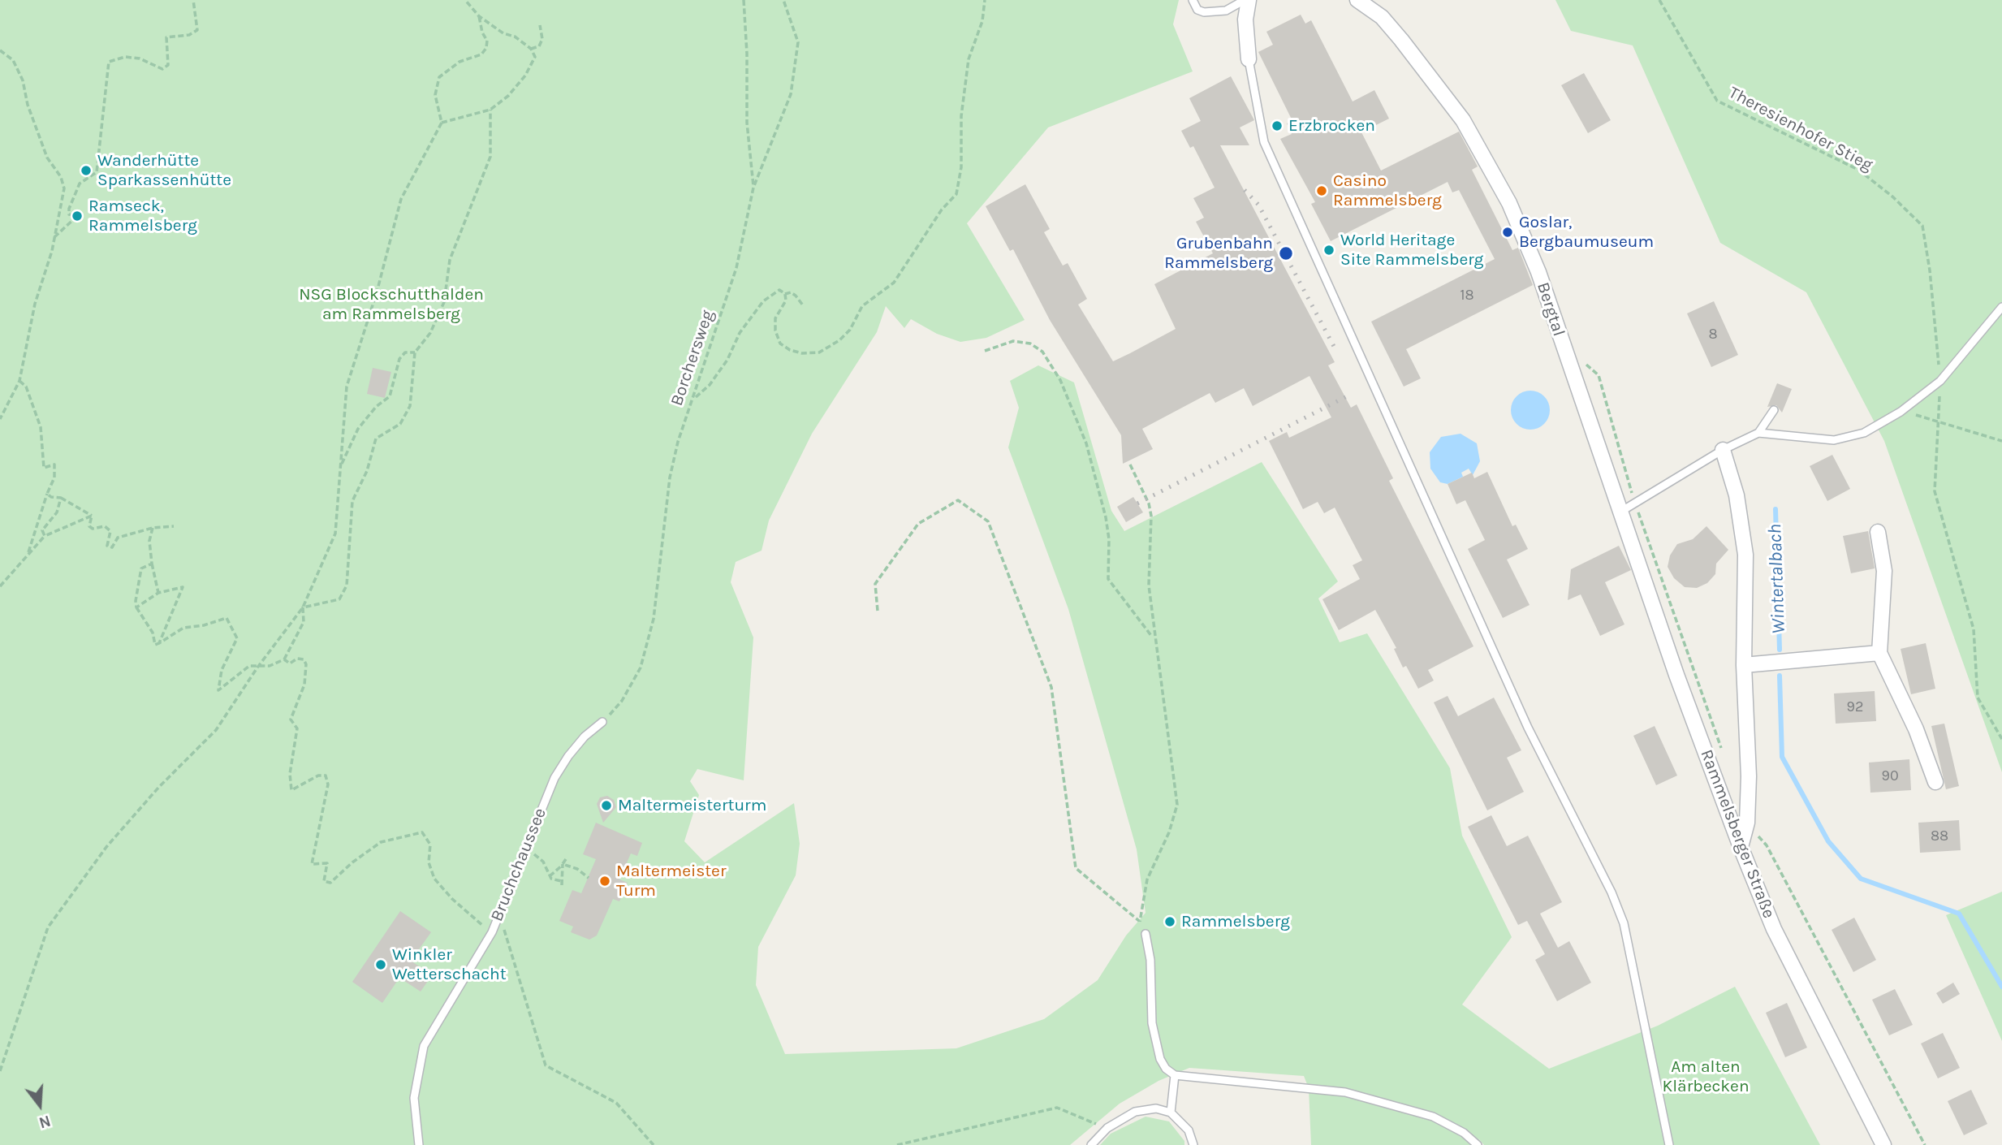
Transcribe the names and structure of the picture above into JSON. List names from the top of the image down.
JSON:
{
  "streets": {
    "street": ["Bergtal", "Rammelsberger Straße"],
    "lane": ["Bruchchaussee"],
    "path": ["Theresienhofer Stieg", "Borchersweg"]
  },
  "crossings": [
    ["Bergtal", "Rammelsberger Straße"],
    ["Borchersweg", "Bruchchaussee"]
  ],
  "water": ["Wintertalbach"],
  "parks": ["NSG Blockschutthalden am Rammelsberg", "Am alten Klärbecken"],
  "places": [
    "Erzbrocken",
    "Wanderhütte Sparkassenhütte",
    "Casino Rammelsberg",
    "Ramseck, Rammelsberg",
    "Goslar, Bergbaumuseum",
    "World Heritage Site Rammelsberg",
    "Grubenbahn Rammelsberg",
    "Maltermeisterturm",
    "Maltermeister Turm",
    "Rammelsberg",
    "Winkler Wetterschacht"
  ],
  "house_numbers": [
    "18",
    "8",
    "92",
    "90",
    "88"
  ],
  "north": "bottom"
}
